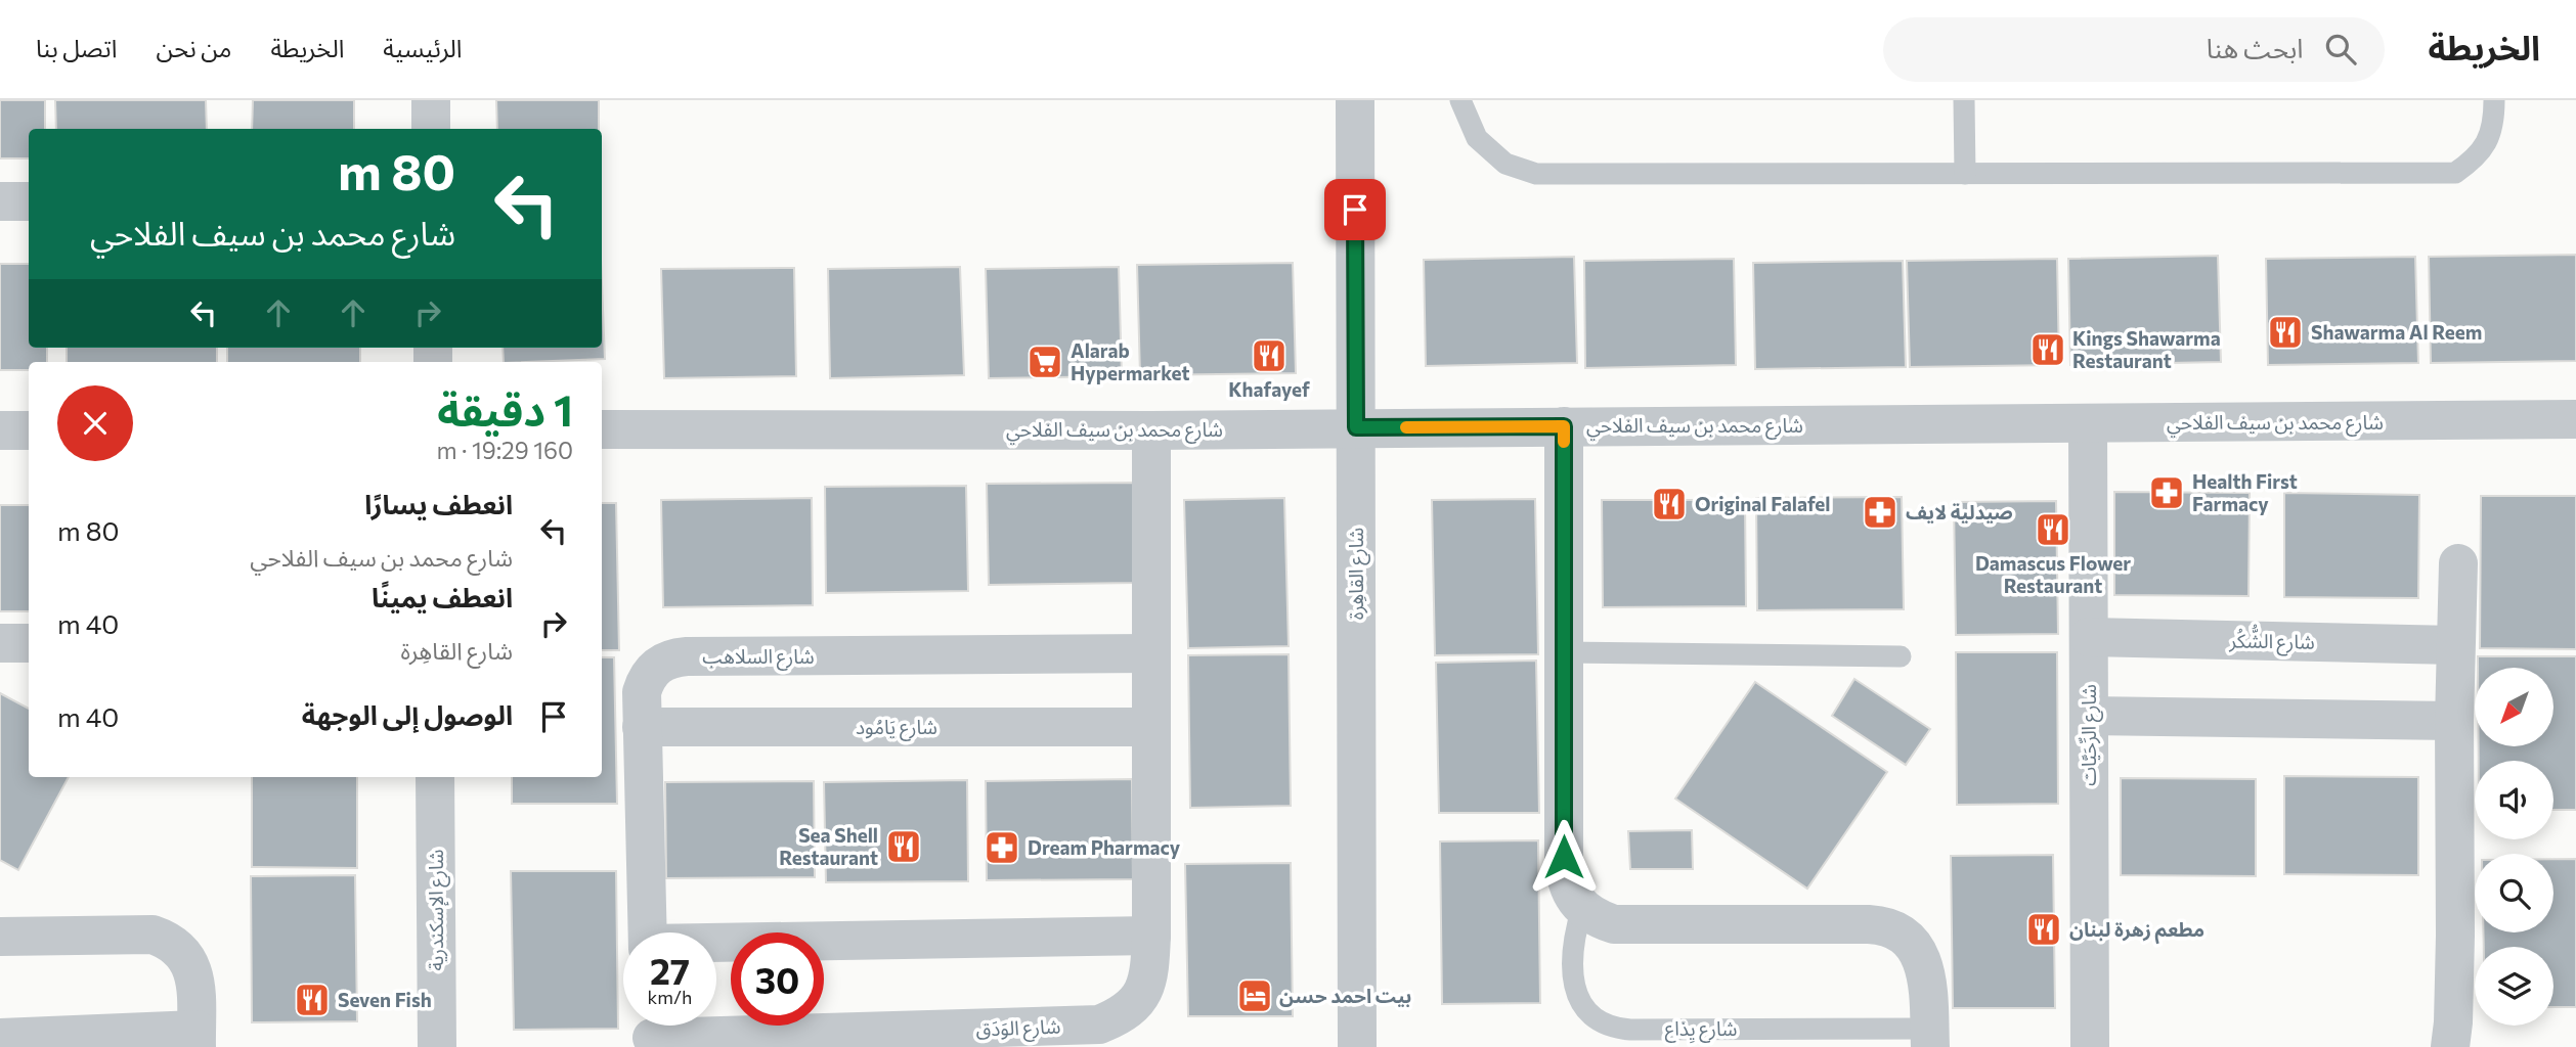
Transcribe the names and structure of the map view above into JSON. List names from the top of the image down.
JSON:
{
  "streets": {
    "street": [
      "شارع محمد بن سيف الفلاحي",
      "شارع القاهِرة",
      "شارع الشُّكُر",
      "شارع السلاهب",
      "شارع يَامُود",
      "شارع الرِّحَيَّات",
      "شارع الإسكندرية",
      "شارع الوَدَق",
      "شارع يِذاع"
    ]
  },
  "crossings": [
    ["شارع محمد بن سيف الفلاحي", "شارع القاهِرة"],
    ["شارع محمد بن سيف الفلاحي", "شارع الرِّحَيَّات"],
    ["شارع محمد بن سيف الفلاحي", "شارع الوَدَق"],
    ["شارع الشُّكُر", "شارع الرِّحَيَّات"],
    ["شارع السلاهب", "شارع يَامُود"],
    ["شارع السلاهب", "شارع الوَدَق"],
    ["شارع يَامُود", "شارع الوَدَق"]
  ],
  "places": {
    "restaurant": [
      "Shawarma Al Reem",
      "Kings Shawarma Restaurant",
      "Khafayef",
      "Original Falafel",
      "Damascus Flower Restaurant",
      "Sea Shell Restaurant",
      "مطعم زهرة لبنان",
      "Seven Fish"
    ],
    "supermarket": ["Alarab Hypermarket"],
    "pharmacy": ["Health First Farmacy", "صيدلية لايف", "Dream Pharmacy"],
    "hotel": ["بيت احمد حسن"]
  },
  "north": "bottom left",
  "page": {
    "header": "الخريطة",
    "search": "ابحث هنا",
    "nav": [
      "الرئيسية",
      "الخريطة",
      "من نحن",
      "اتصل بنا"
    ],
    "turn": ["80 m", "شارع محمد بن سيف الفلاحي"],
    "heading": ["1 دقيقة", "160 m · 19:29"],
    "list": [
      {
        "name": "انعطف يسارًا",
        "note": "شارع محمد بن سيف الفلاحي",
        "value": "80 m"
      },
      {
        "name": "انعطف يمينًا",
        "note": "شارع القاهِرة",
        "value": "40 m"
      },
      {
        "name": "الوصول إلى الوجهة",
        "value": "40 m"
      }
    ],
    "speed": "27 km/h",
    "limit": "30"
  }
}
